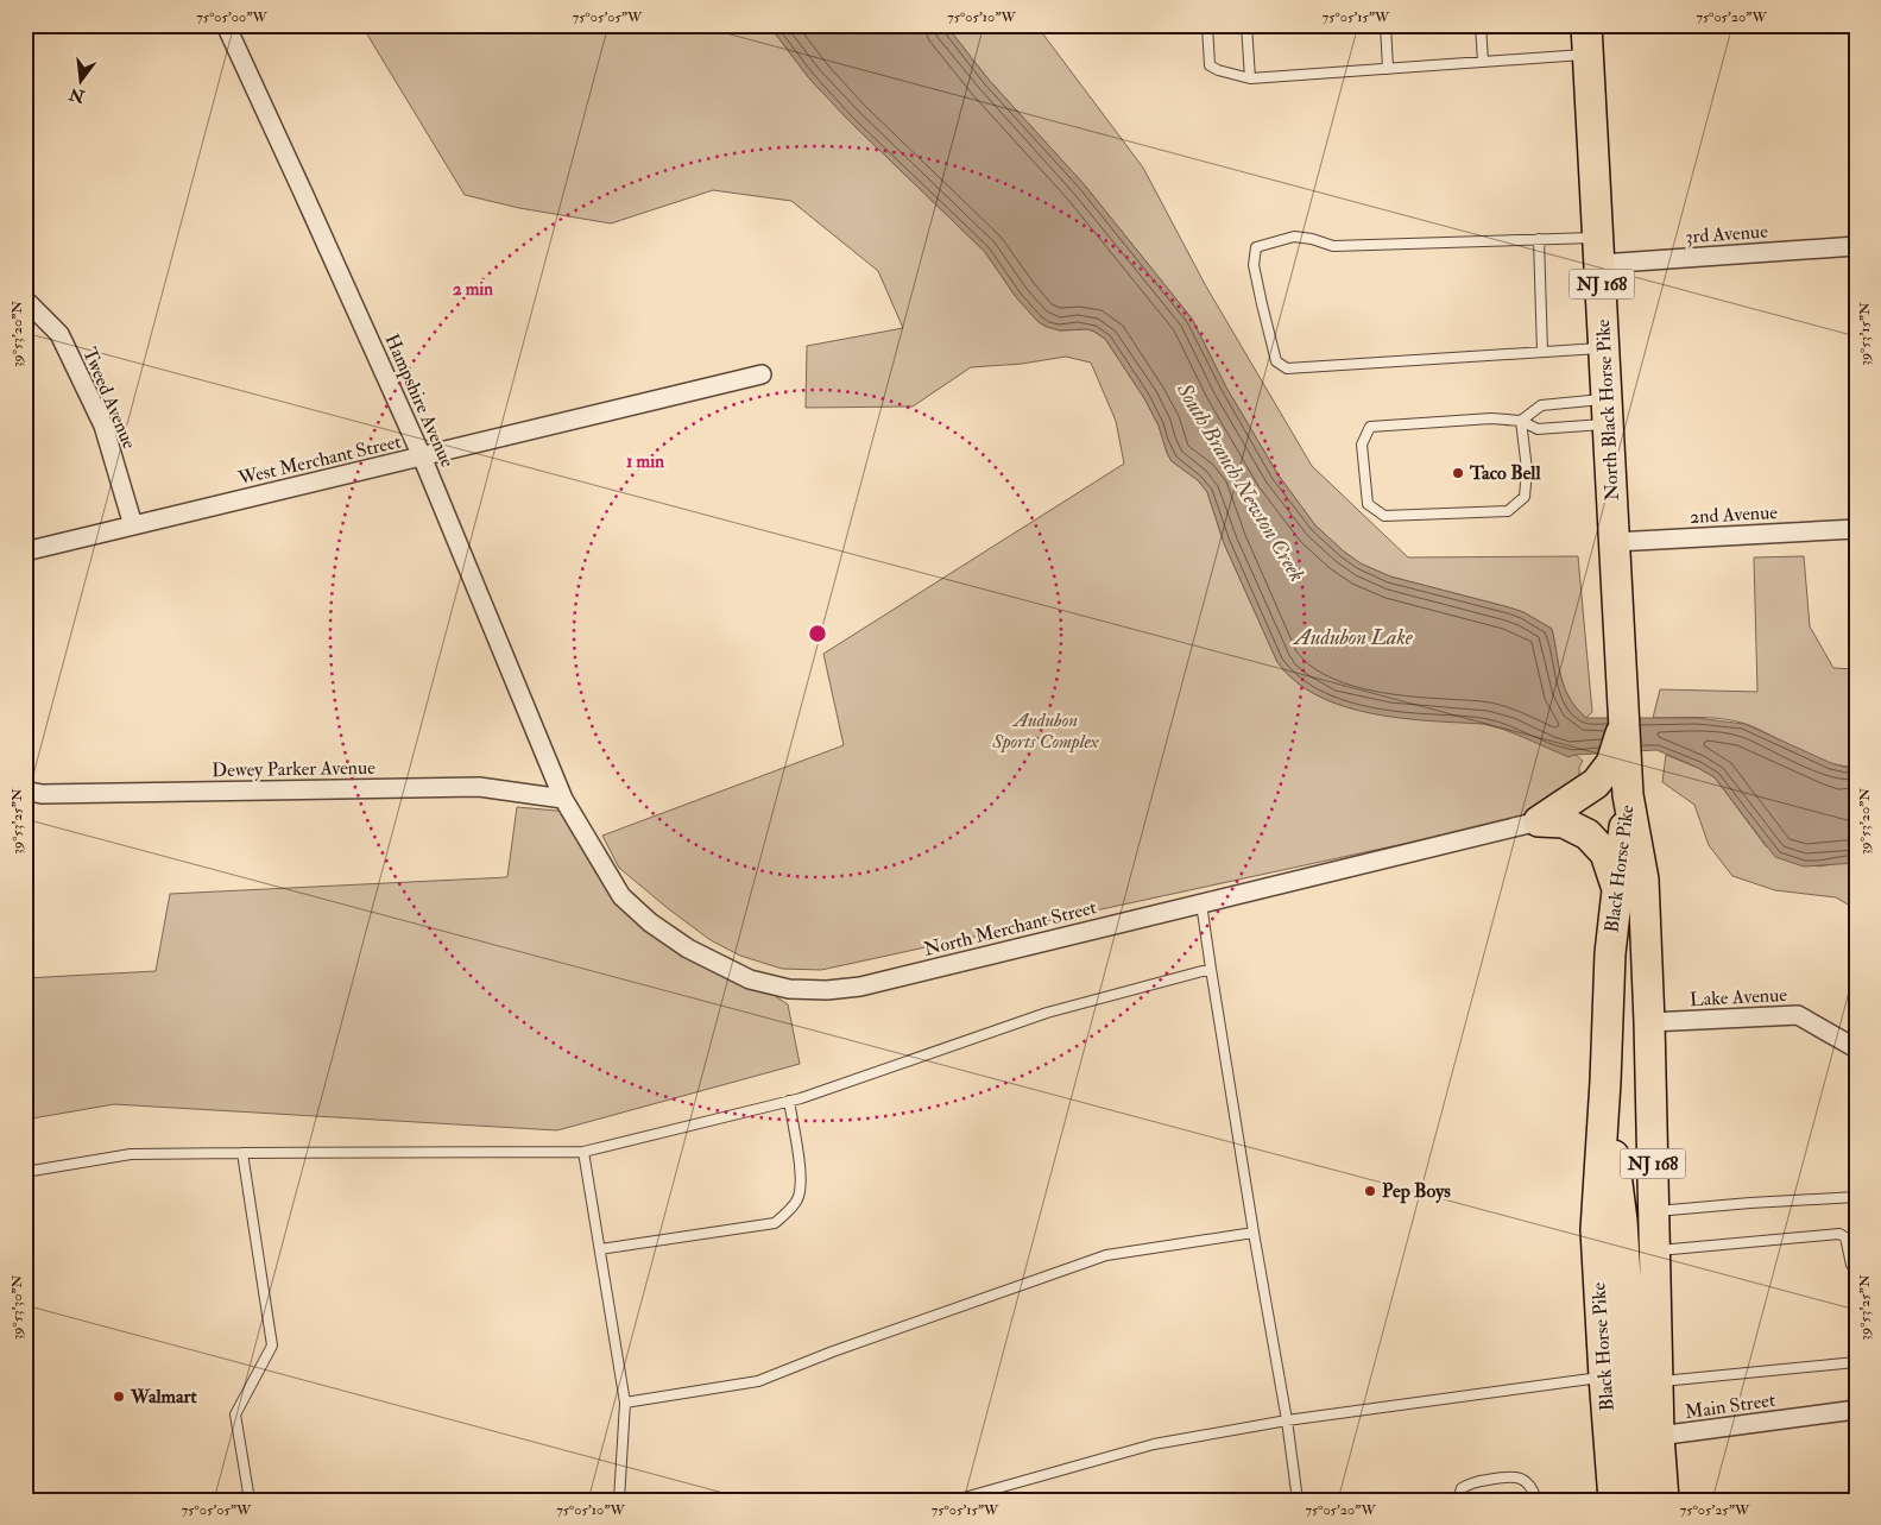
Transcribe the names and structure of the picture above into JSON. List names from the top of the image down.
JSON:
{
  "streets": {
    "main road": ["NJ 168", "North Black Horse Pike", "Black Horse Pike"],
    "street": [
      "3rd Avenue",
      "Tweed Avenue",
      "Hampshire Avenue",
      "West Merchant Street",
      "2nd Avenue",
      "Dewey Parker Avenue",
      "North Merchant Street",
      "Lake Avenue",
      "Main Street"
    ]
  },
  "crossings": [
    ["3rd Avenue", "North Black Horse Pike"],
    ["Tweed Avenue", "West Merchant Street"],
    ["Hampshire Avenue", "West Merchant Street"],
    ["Hampshire Avenue", "Dewey Parker Avenue"],
    ["Hampshire Avenue", "North Merchant Street"],
    ["North Black Horse Pike", "2nd Avenue"],
    ["North Black Horse Pike", "Black Horse Pike"],
    ["Dewey Parker Avenue", "North Merchant Street"],
    ["Black Horse Pike", "Lake Avenue"],
    ["Black Horse Pike", "Main Street"]
  ],
  "water": ["South Branch Newton Creek", "Audubon Lake"],
  "parks": ["Audubon Sports Complex"],
  "places": ["Taco Bell", "Pep Boys", "Walmart"],
  "north": "bottom",
  "coordinates": [
    "75°05'00\"W",
    "75°05'05\"W",
    "75°05'10\"W",
    "75°05'15\"W",
    "75°05'20\"W",
    "39°53'20\"N",
    "39°53'15\"N",
    "39°53'25\"N",
    "39°53'30\"N",
    "75°05'25\"W"
  ],
  "rings": ["2 min", "1 min"]
}
